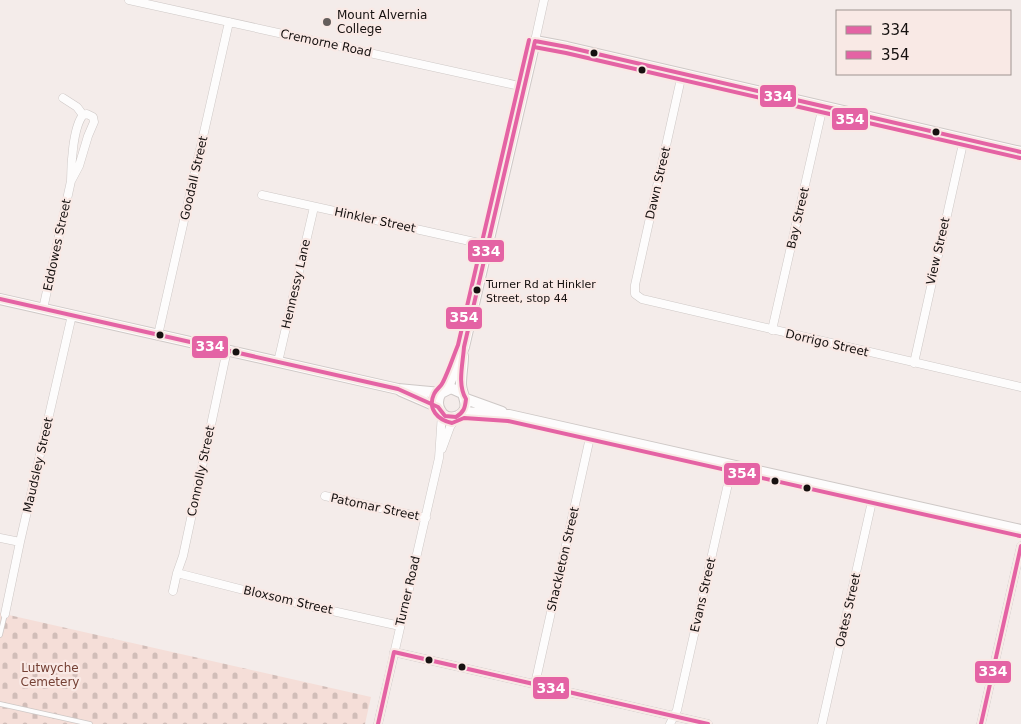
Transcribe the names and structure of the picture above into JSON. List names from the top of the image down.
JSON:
{
  "streets": {
    "street": [
      "Cremorne Road",
      "Goodall Street",
      "Dawn Street",
      "Bay Street",
      "Hinkler Street",
      "Eddowes Street",
      "View Street",
      "Hennessy Lane",
      "Dorrigo Street",
      "Maudsley Street",
      "Connolly Street",
      "Patomar Street",
      "Shackleton Street",
      "Turner Road",
      "Evans Street",
      "Bloxsom Street",
      "Oates Street"
    ]
  },
  "crossings": [
    ["Cremorne Road", "Goodall Street"],
    ["Cremorne Road", "Turner Road"],
    ["Dawn Street", "Dorrigo Street"],
    ["Bay Street", "Dorrigo Street"],
    ["Hinkler Street", "Hennessy Lane"],
    ["Hinkler Street", "Turner Road"],
    ["View Street", "Dorrigo Street"],
    ["Connolly Street", "Bloxsom Street"],
    ["Patomar Street", "Turner Road"],
    ["Turner Road", "Bloxsom Street"]
  ],
  "parks": ["Lutwyche Cemetery"],
  "places": ["Mount Alvernia College", "Turner Rd at Hinkler Street, stop 44"],
  "lines": ["transit line 354", "transit line 334"],
  "legend": ["334", "354"]
}
